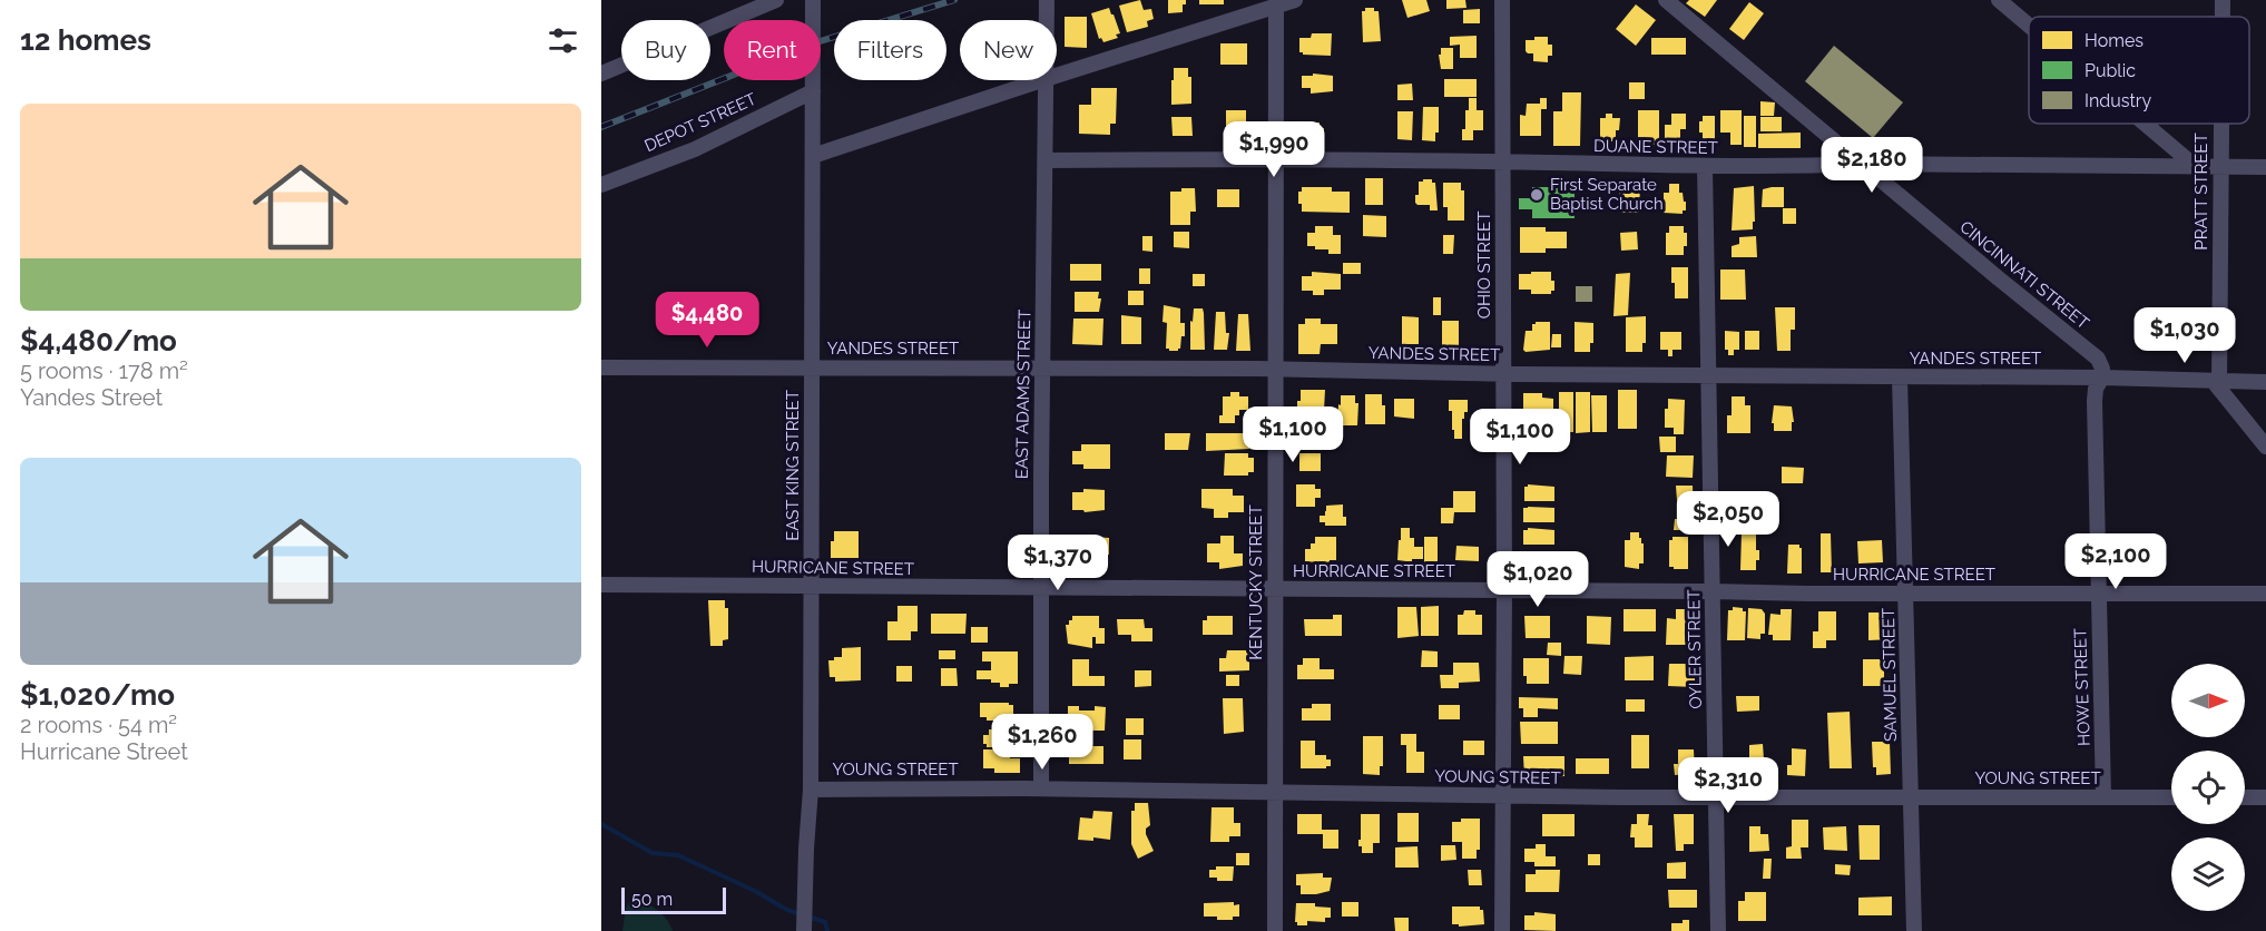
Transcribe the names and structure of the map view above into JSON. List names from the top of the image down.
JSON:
{
  "streets": {
    "street": [
      "DEPOT STREET",
      "DUANE STREET",
      "PRATT STREET",
      "OHIO STREET",
      "CINCINNATI STREET",
      "YANDES STREET",
      "EAST ADAMS STREET",
      "EAST KING STREET",
      "HURRICANE STREET",
      "KENTUCKY STREET",
      "OYLER STREET",
      "SAMUEL STREET",
      "HOWE STREET",
      "YOUNG STREET"
    ]
  },
  "crossings": [
    ["DEPOT STREET", "EAST KING STREET"],
    ["DUANE STREET", "PRATT STREET"],
    ["DUANE STREET", "OHIO STREET"],
    ["DUANE STREET", "CINCINNATI STREET"],
    ["DUANE STREET", "EAST ADAMS STREET"],
    ["DUANE STREET", "KENTUCKY STREET"],
    ["DUANE STREET", "OYLER STREET"],
    ["PRATT STREET", "YANDES STREET"],
    ["OHIO STREET", "YANDES STREET"],
    ["OHIO STREET", "HURRICANE STREET"],
    ["OHIO STREET", "YOUNG STREET"],
    ["CINCINNATI STREET", "YANDES STREET"],
    ["CINCINNATI STREET", "HOWE STREET"],
    ["YANDES STREET", "EAST ADAMS STREET"],
    ["YANDES STREET", "EAST KING STREET"],
    ["YANDES STREET", "KENTUCKY STREET"],
    ["YANDES STREET", "OYLER STREET"],
    ["YANDES STREET", "SAMUEL STREET"],
    ["YANDES STREET", "HOWE STREET"],
    ["EAST ADAMS STREET", "HURRICANE STREET"],
    ["EAST ADAMS STREET", "YOUNG STREET"],
    ["EAST KING STREET", "HURRICANE STREET"],
    ["EAST KING STREET", "YOUNG STREET"],
    ["HURRICANE STREET", "KENTUCKY STREET"],
    ["HURRICANE STREET", "OYLER STREET"],
    ["HURRICANE STREET", "SAMUEL STREET"],
    ["HURRICANE STREET", "HOWE STREET"],
    ["KENTUCKY STREET", "YOUNG STREET"],
    ["OYLER STREET", "YOUNG STREET"],
    ["SAMUEL STREET", "YOUNG STREET"],
    ["HOWE STREET", "YOUNG STREET"]
  ],
  "places": ["First Separate Baptist Church"],
  "legend": ["Homes", "Public", "Industry"],
  "scale_bar": "50 m",
  "north": "right",
  "page": {
    "heading": "12 homes",
    "chip": [
      "Buy",
      "Rent",
      "Filters",
      "New"
    ],
    "list": [
      {
        "name": "$4,480/mo",
        "note": "5 rooms · 178 m² · Yandes Street"
      },
      {
        "name": "$1,020/mo",
        "note": "2 rooms · 54 m² · Hurricane Street"
      }
    ],
    "price": [
      "$1,990",
      "$2,180",
      "$4,480",
      "$1,030",
      "$1,100",
      "$1,100",
      "$2,050",
      "$2,100",
      "$1,370",
      "$1,020",
      "$1,260",
      "$2,310"
    ],
    "scale": "50 m"
  }
}
